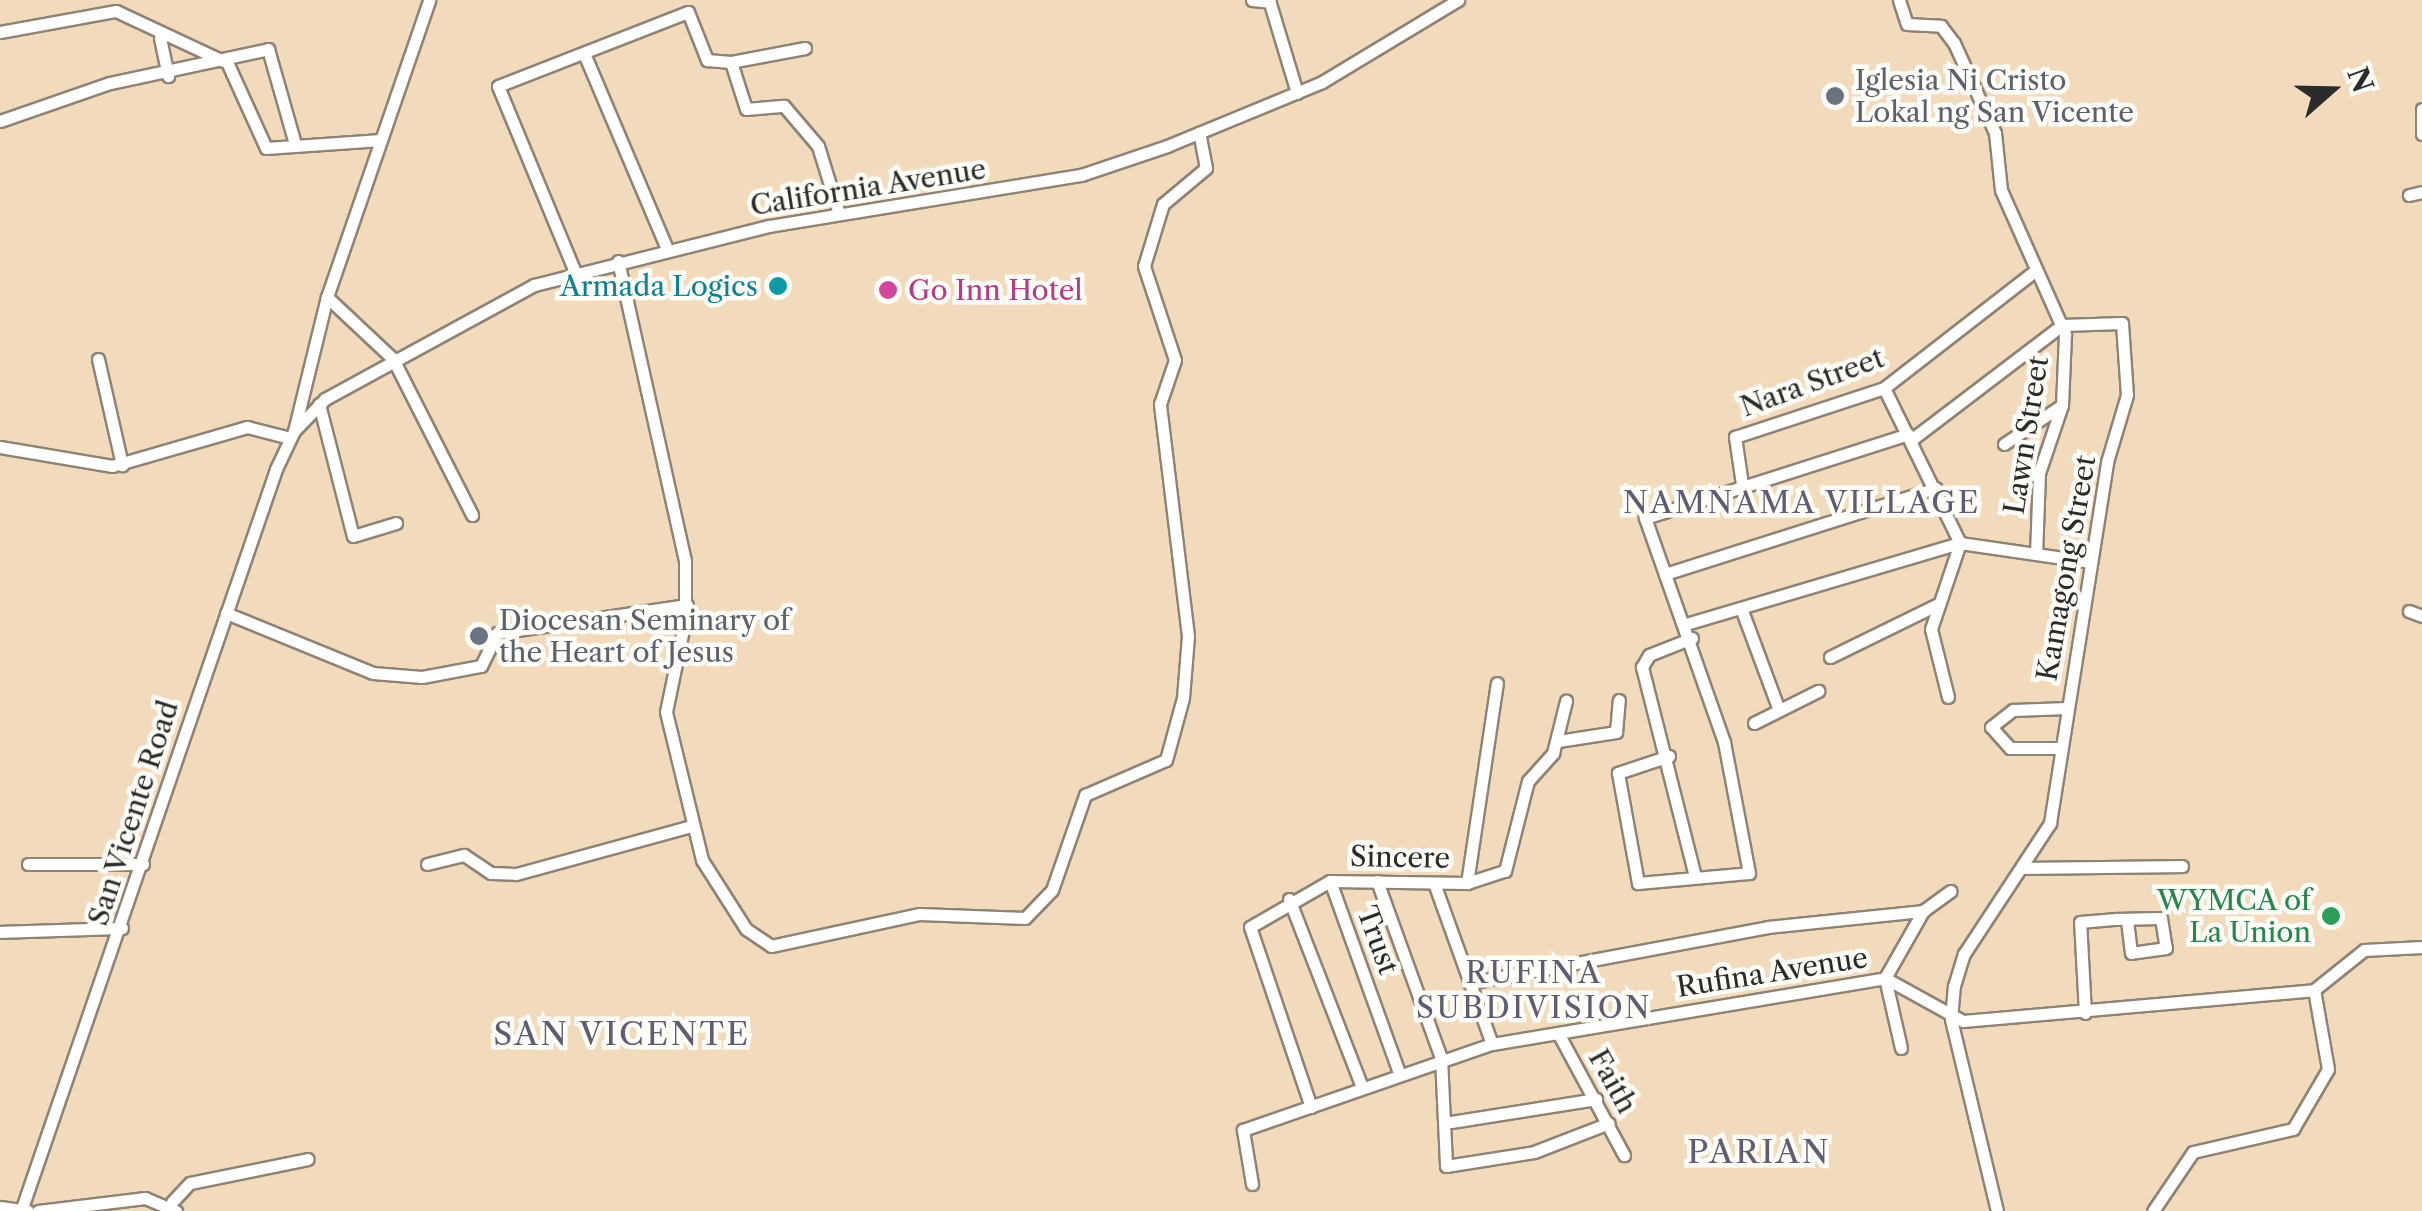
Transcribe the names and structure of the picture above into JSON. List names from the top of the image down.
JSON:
{
  "streets": {
    "street": [
      "California Avenue",
      "Nara Street",
      "Lawn Street",
      "Kamagong Street",
      "San Vicente Road",
      "Sincere",
      "Trust",
      "Rufina Avenue",
      "Faith"
    ]
  },
  "crossings": [
    ["California Avenue", "San Vicente Road"],
    ["Lawn Street", "Kamagong Street"],
    ["Kamagong Street", "Rufina Avenue"],
    ["Sincere", "Trust"],
    ["Sincere", "Rufina Avenue"],
    ["Trust", "Rufina Avenue"],
    ["Rufina Avenue", "Faith"]
  ],
  "districts": [
    "NAMNAMA VILLAGE",
    "RUFINA SUBDIVISION",
    "SAN VICENTE",
    "PARIAN"
  ],
  "places": [
    "Iglesia Ni Cristo Lokal ng San Vicente",
    "Armada Logics",
    "Go Inn Hotel",
    "Diocesan Seminary of the Heart of Jesus",
    "WYMCA of La Union"
  ],
  "north": "right"
}
